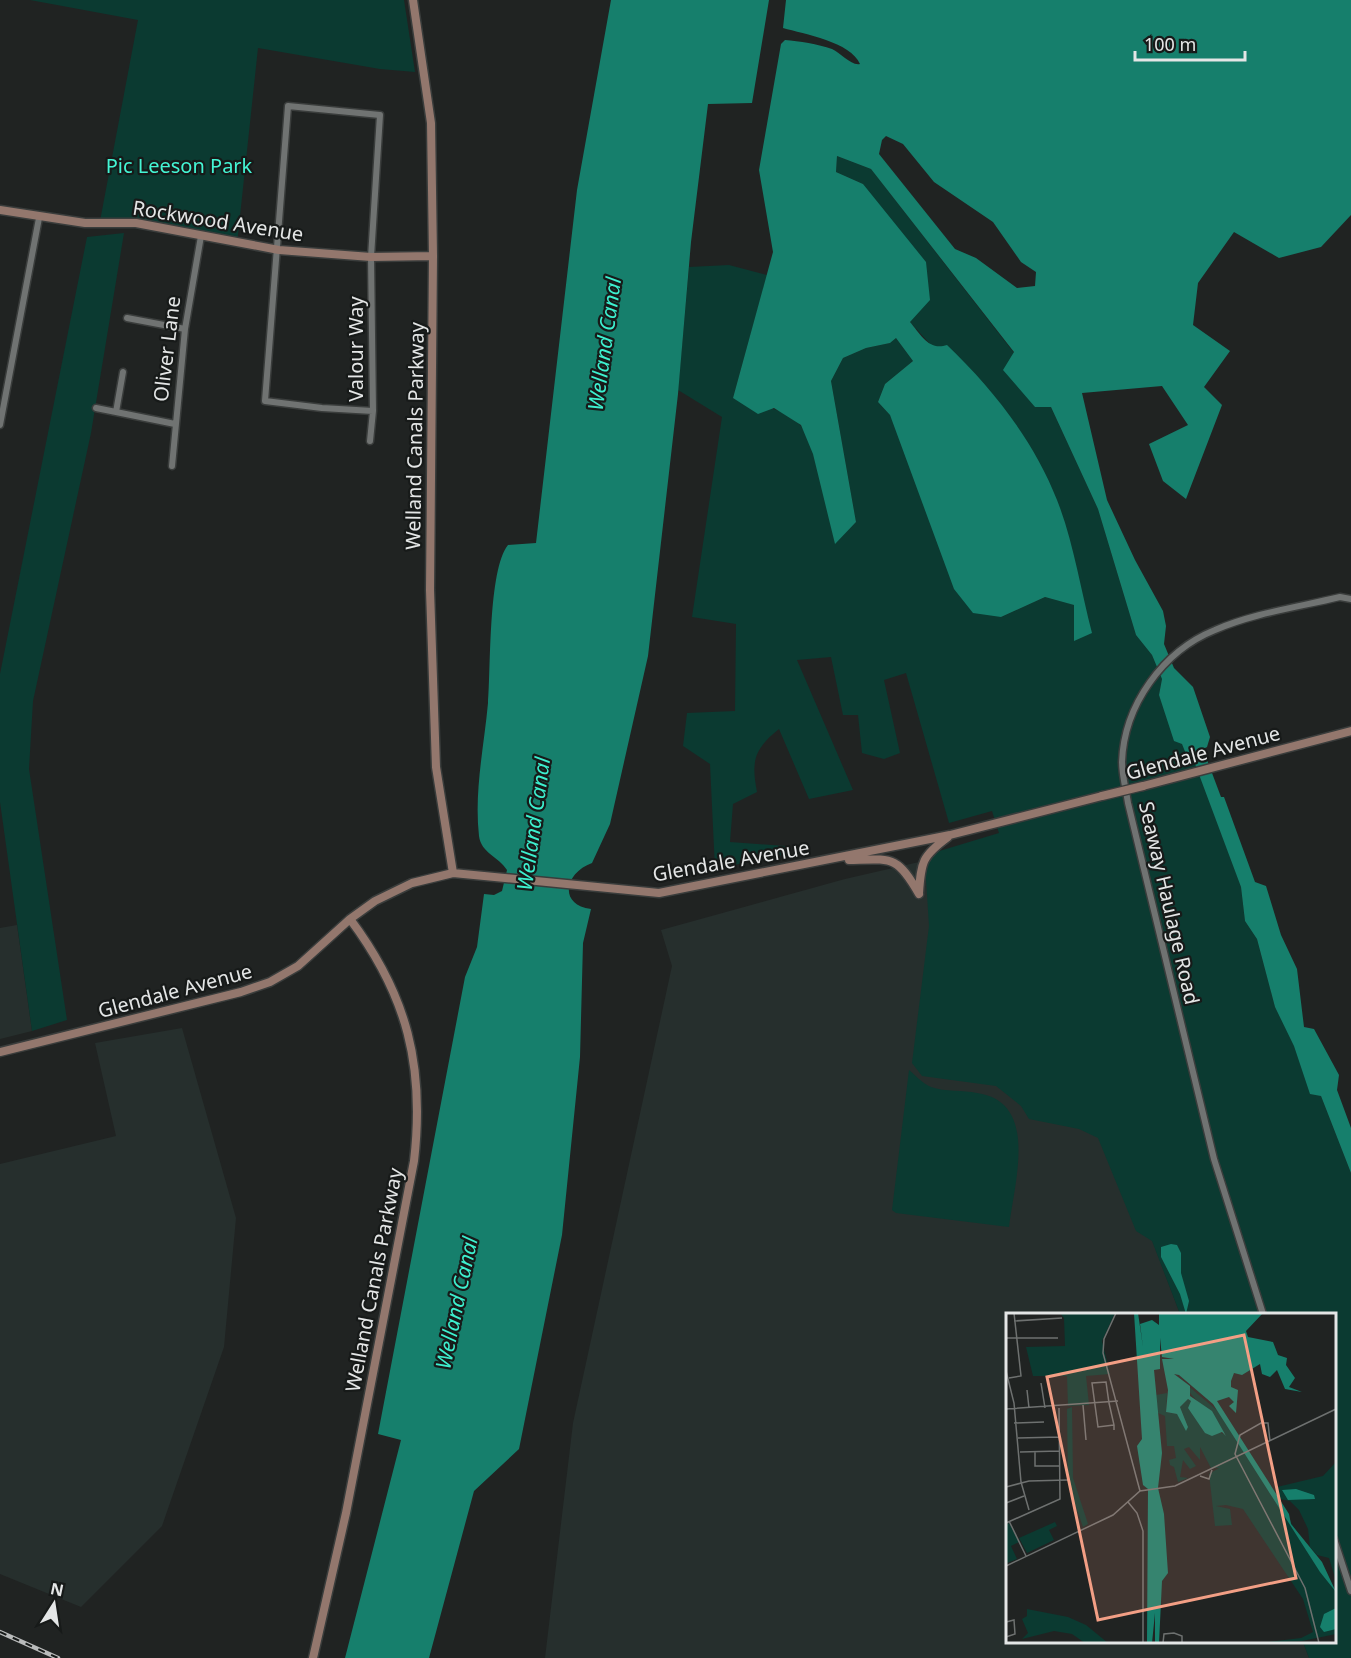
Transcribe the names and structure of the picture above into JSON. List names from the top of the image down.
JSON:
{
  "streets": {
    "main road": ["Rockwood Avenue", "Welland Canals Parkway", "Glendale Avenue"],
    "street": ["Oliver Lane", "Valour Way", "Seaway Haulage Road"]
  },
  "crossings": [
    ["Rockwood Avenue", "Oliver Lane"],
    ["Rockwood Avenue", "Valour Way"],
    ["Rockwood Avenue", "Welland Canals Parkway"],
    ["Welland Canals Parkway", "Glendale Avenue"]
  ],
  "water": ["Welland Canal"],
  "parks": ["Pic Leeson Park"],
  "scale_bar": "100 m",
  "north": "top"
}
